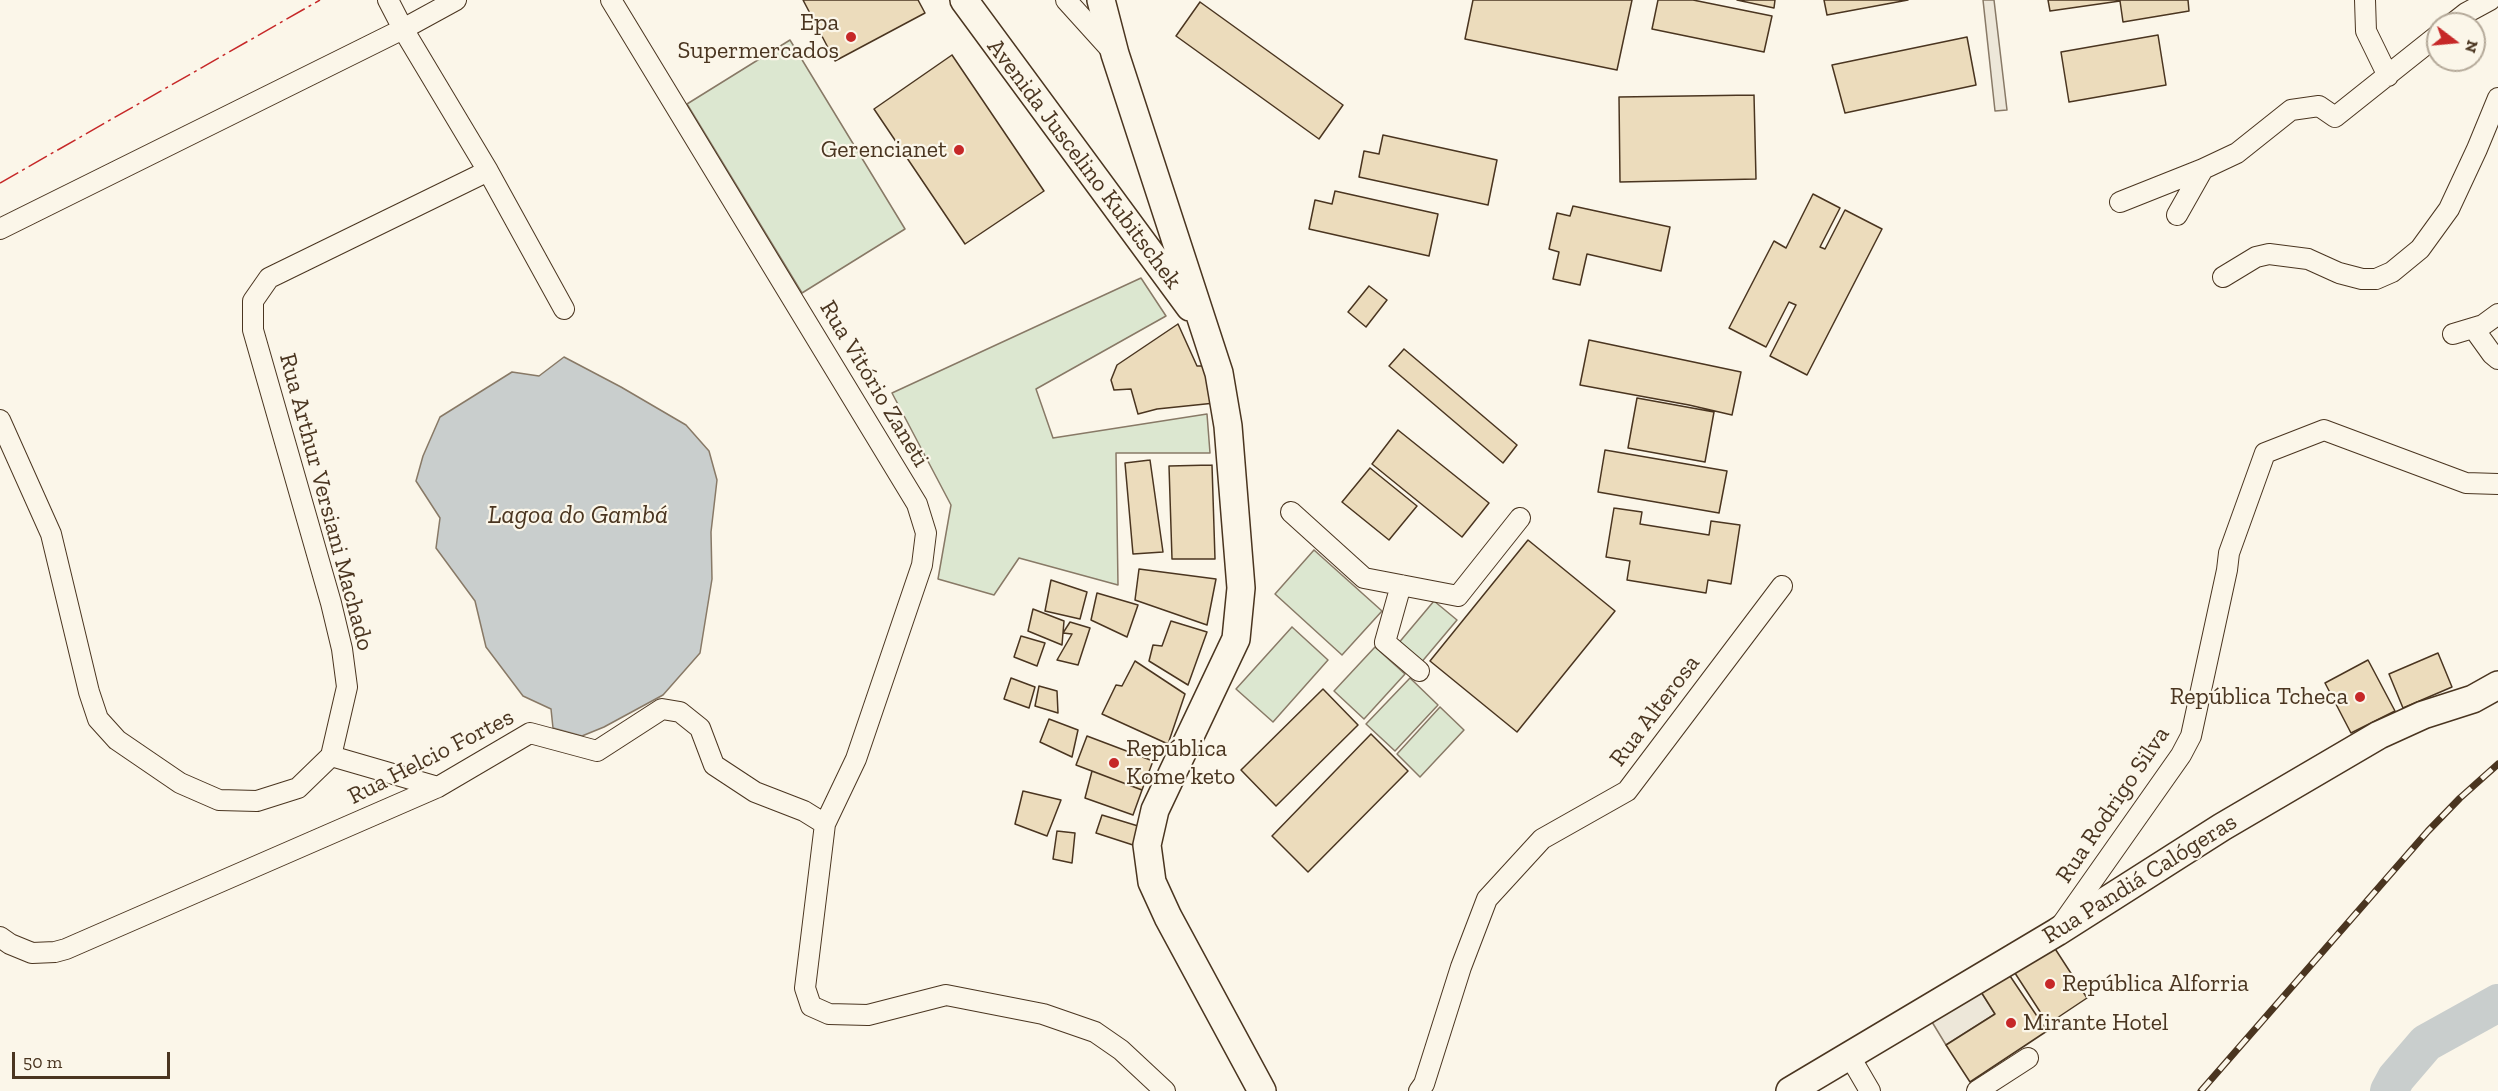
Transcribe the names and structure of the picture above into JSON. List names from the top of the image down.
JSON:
{
  "streets": {
    "street": [
      "Avenida Juscelino Kubitschek",
      "Rua Vitório Zaneti",
      "Rua Arthur Versiani Machado",
      "Rua Alterosa",
      "Rua Helcio Fortes",
      "Rua Rodrigo Silva",
      "Rua Pandiá Calógeras"
    ]
  },
  "crossings": [
    ["Rua Vitório Zaneti", "Rua Helcio Fortes"],
    ["Rua Rodrigo Silva", "Rua Pandiá Calógeras"]
  ],
  "water": ["Lagoa do Gambá"],
  "places": [
    "Epa Supermercados",
    "Gerencianet",
    "República Tcheca",
    "República Kome keto",
    "República Alforria",
    "Mirante Hotel"
  ],
  "scale_bar": "50 m",
  "north": "right"
}
